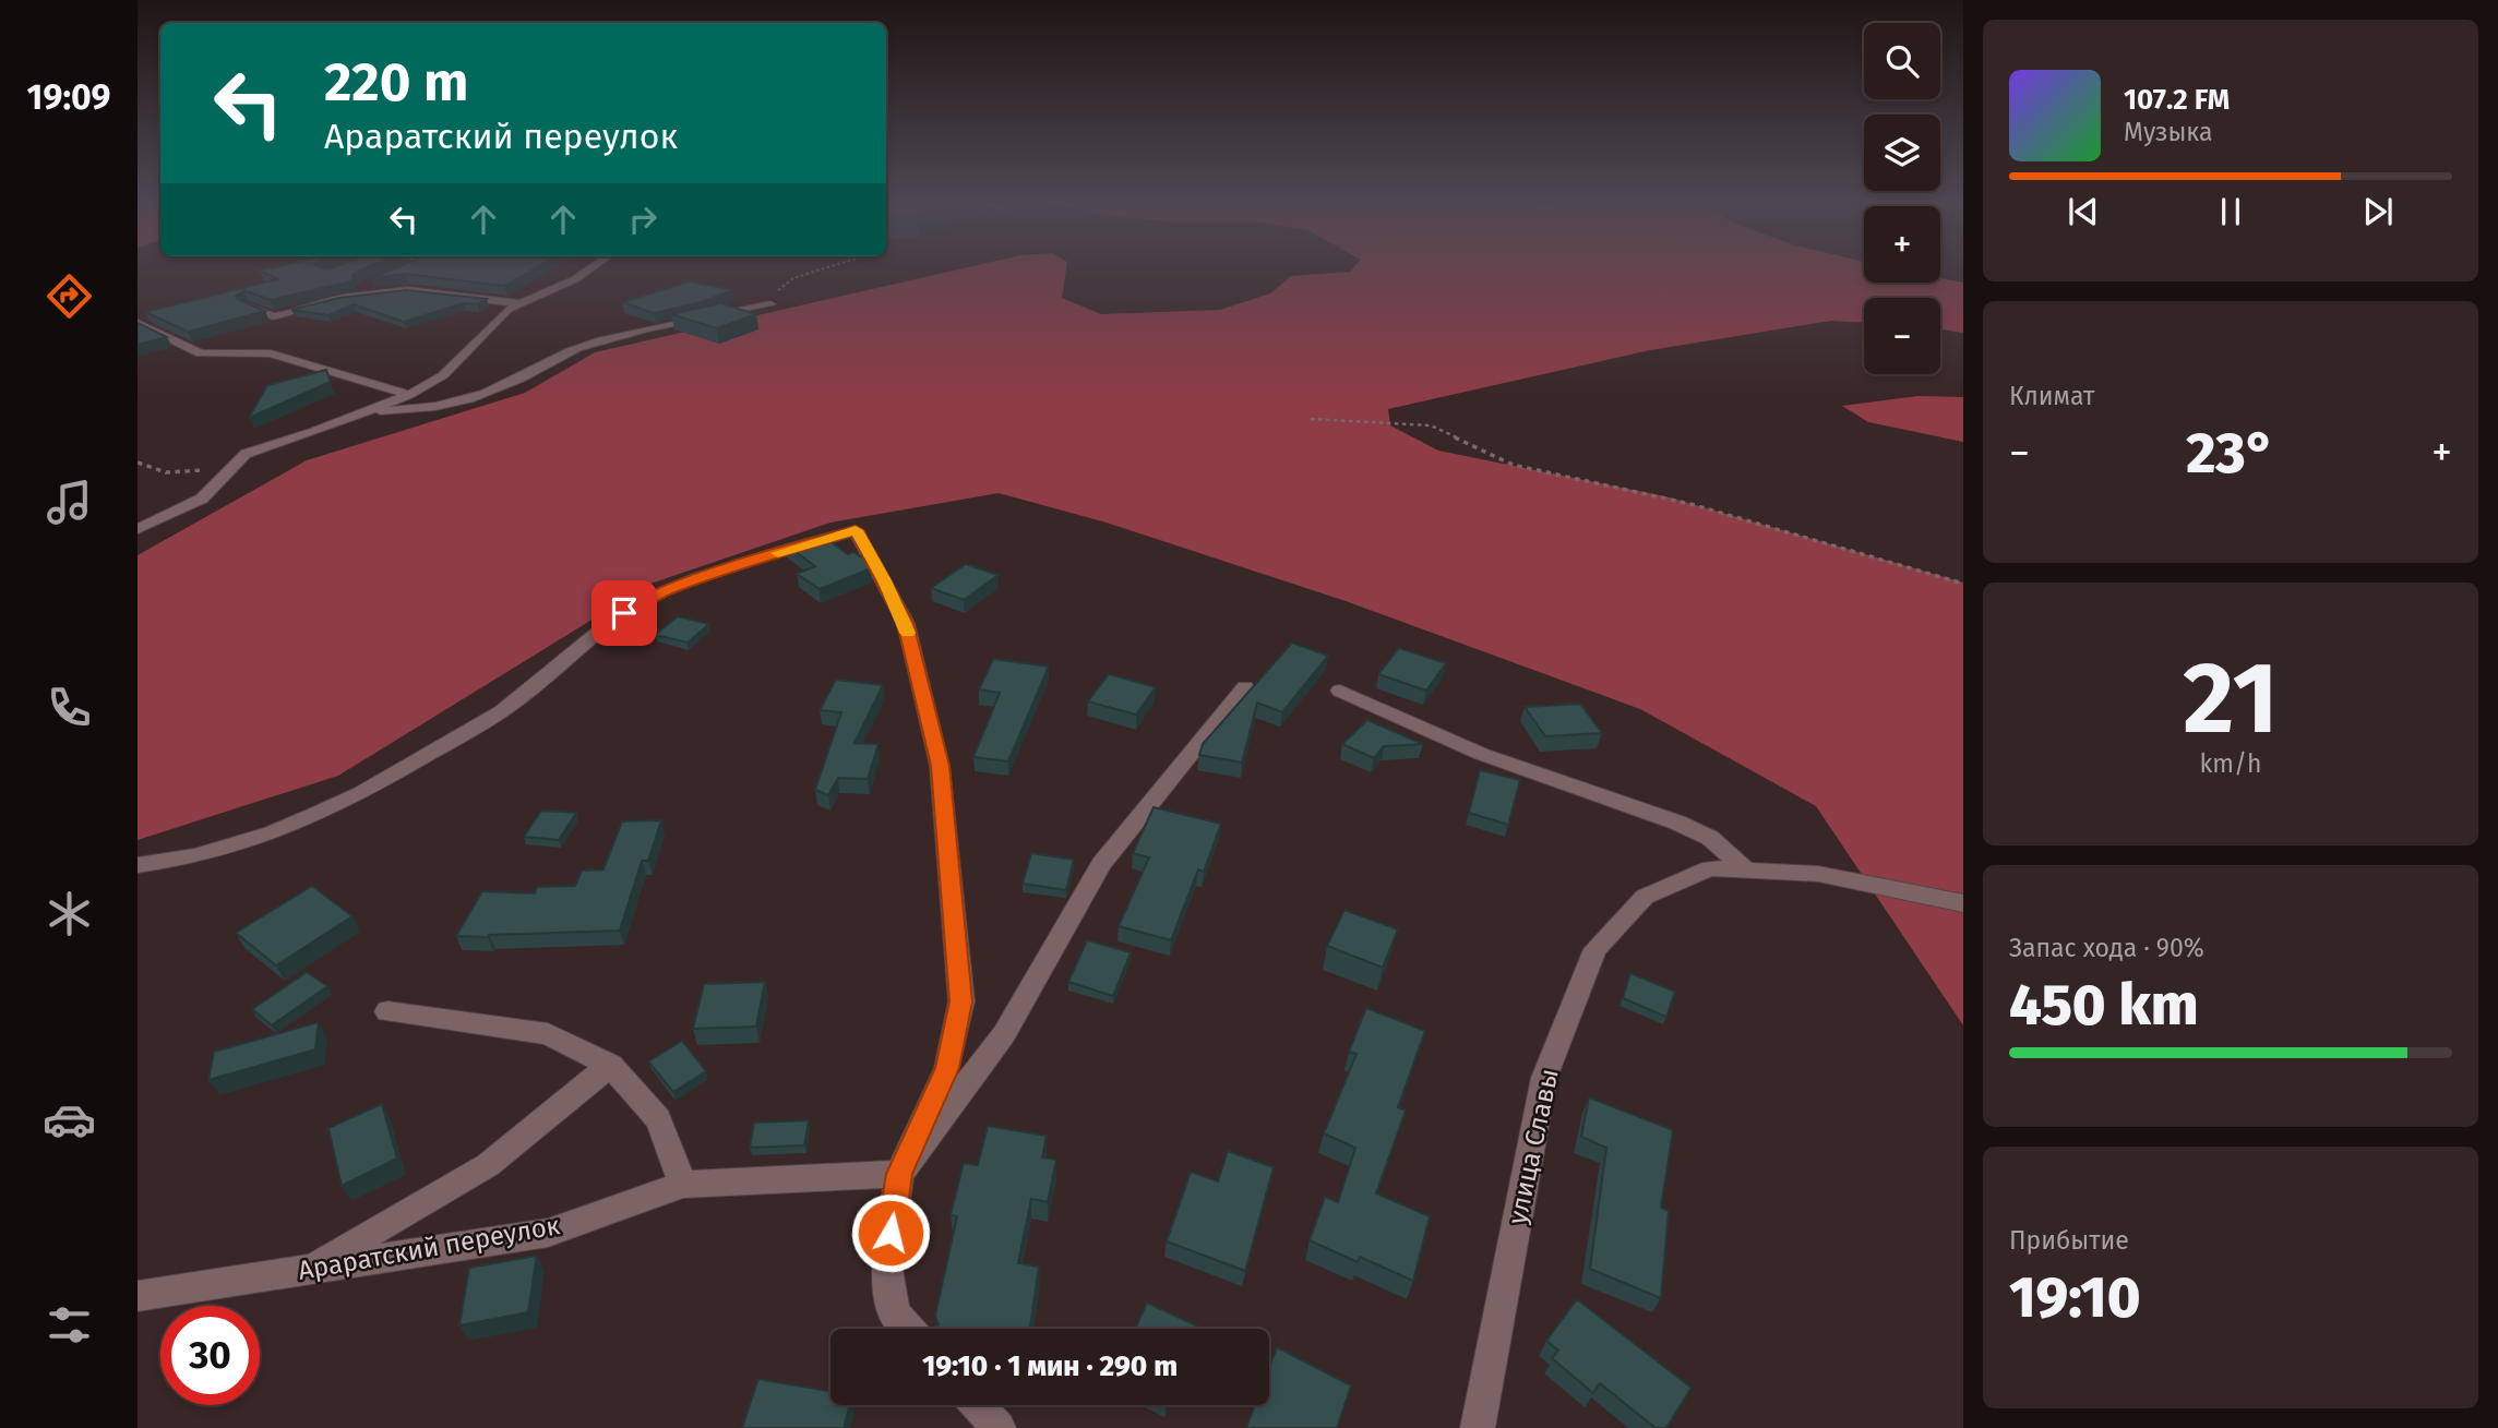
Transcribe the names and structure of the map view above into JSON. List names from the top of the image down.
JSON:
{
  "streets": {
    "street": ["улица Славы", "Араратский переулок"]
  },
  "page": {
    "tabs": "19:09",
    "map_buttons": ["+", "−"],
    "turn": ["220 m", "Араратский переулок"],
    "song": ["107.2 FM", "Музыка"],
    "tile": [
      "Климат",
      ["21", "km/h"],
      ["Запас хода · 90%", "450 km"],
      ["Прибытие", "19:10"]
    ],
    "heat": ["−", "23°", "+"],
    "limit": "30",
    "trip": "19:10 · 1 мин · 290 m"
  }
}
